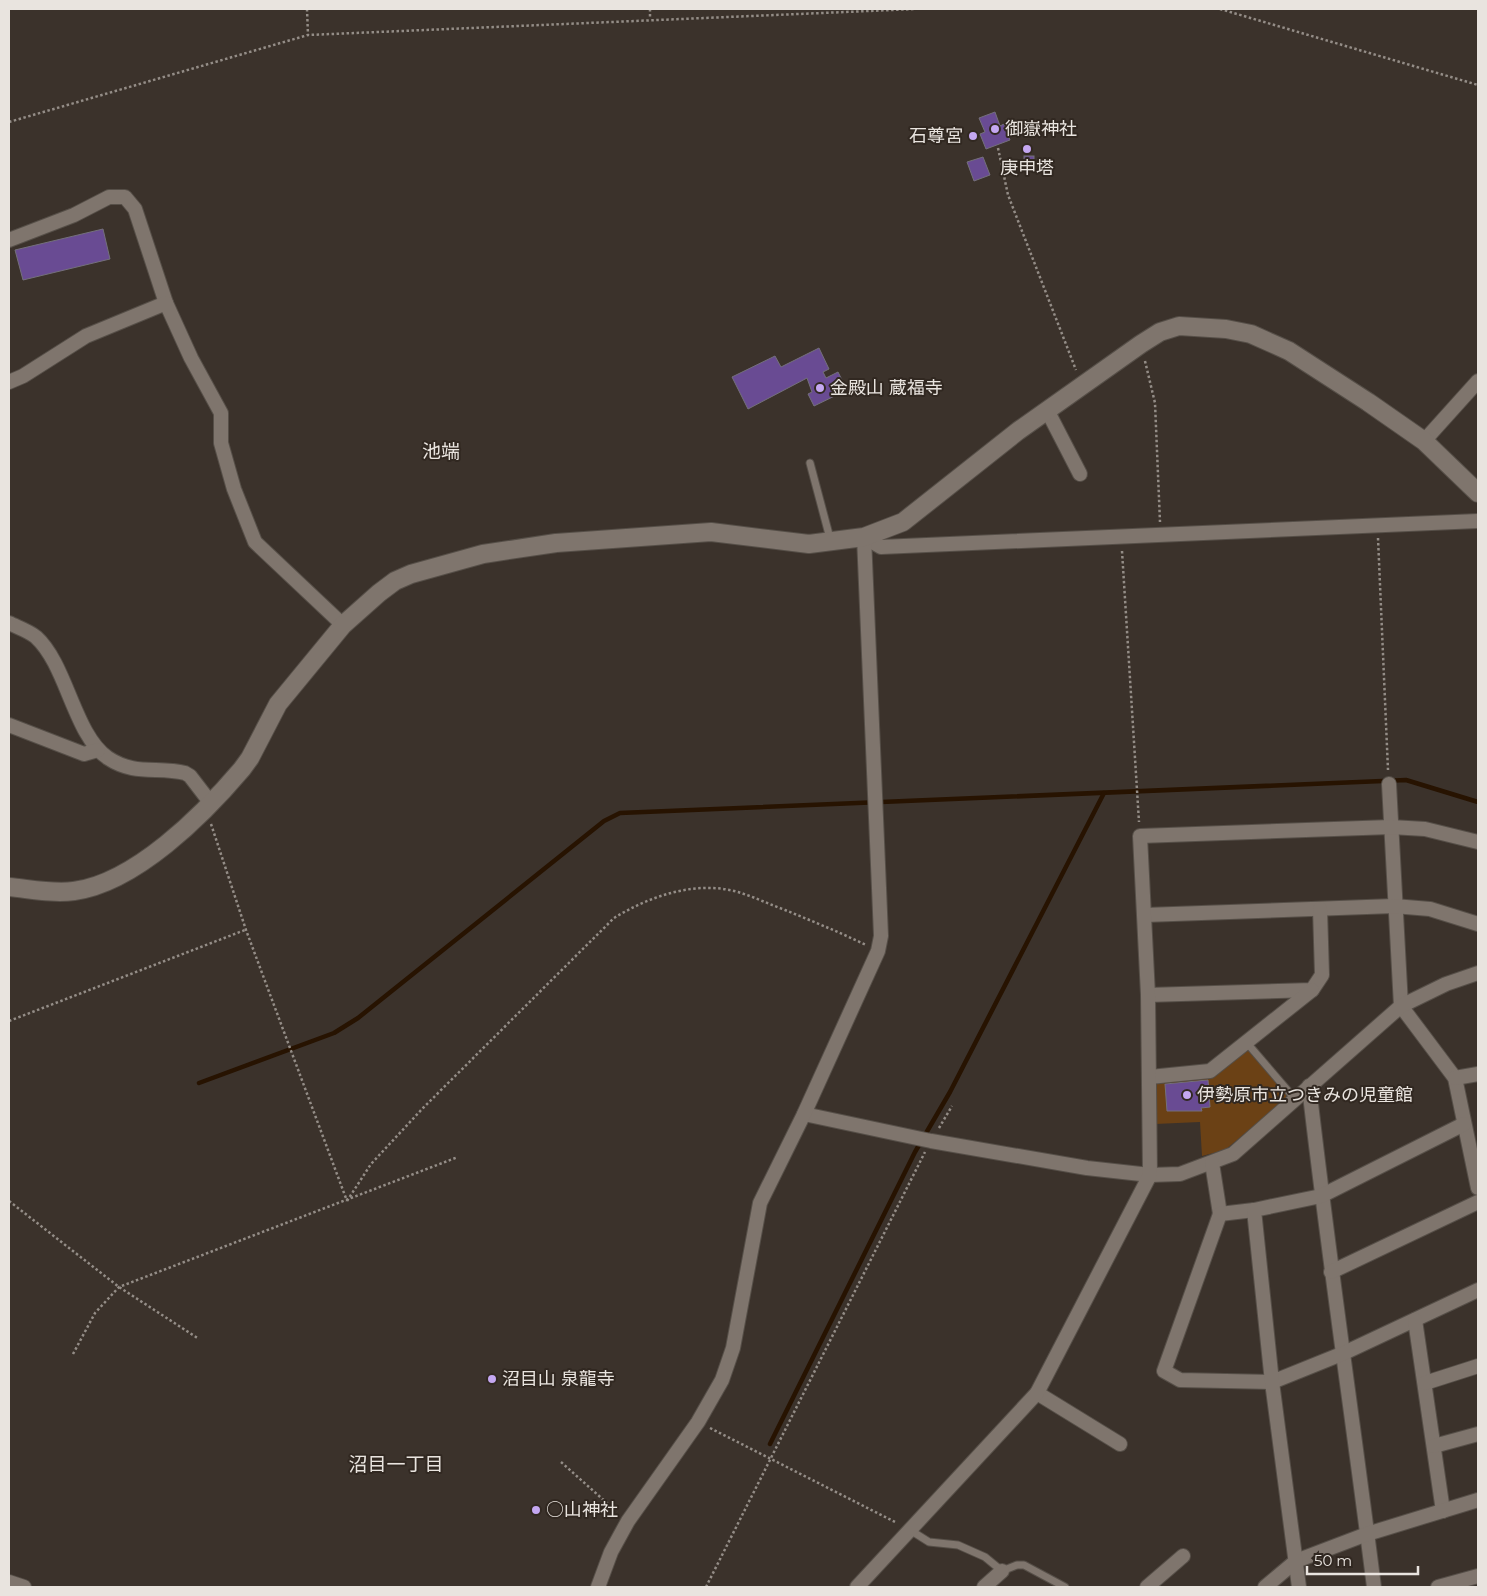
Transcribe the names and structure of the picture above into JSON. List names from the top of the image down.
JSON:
{
  "districts": ["池端", "沼目一丁目"],
  "places": [
    "御嶽神社",
    "石尊宮",
    "庚申塔",
    "金殿山 蔵福寺",
    "伊勢原市立つきみの児童館",
    "沼目山 泉龍寺",
    "○山神社"
  ],
  "scale_bar": "50 m"
}
